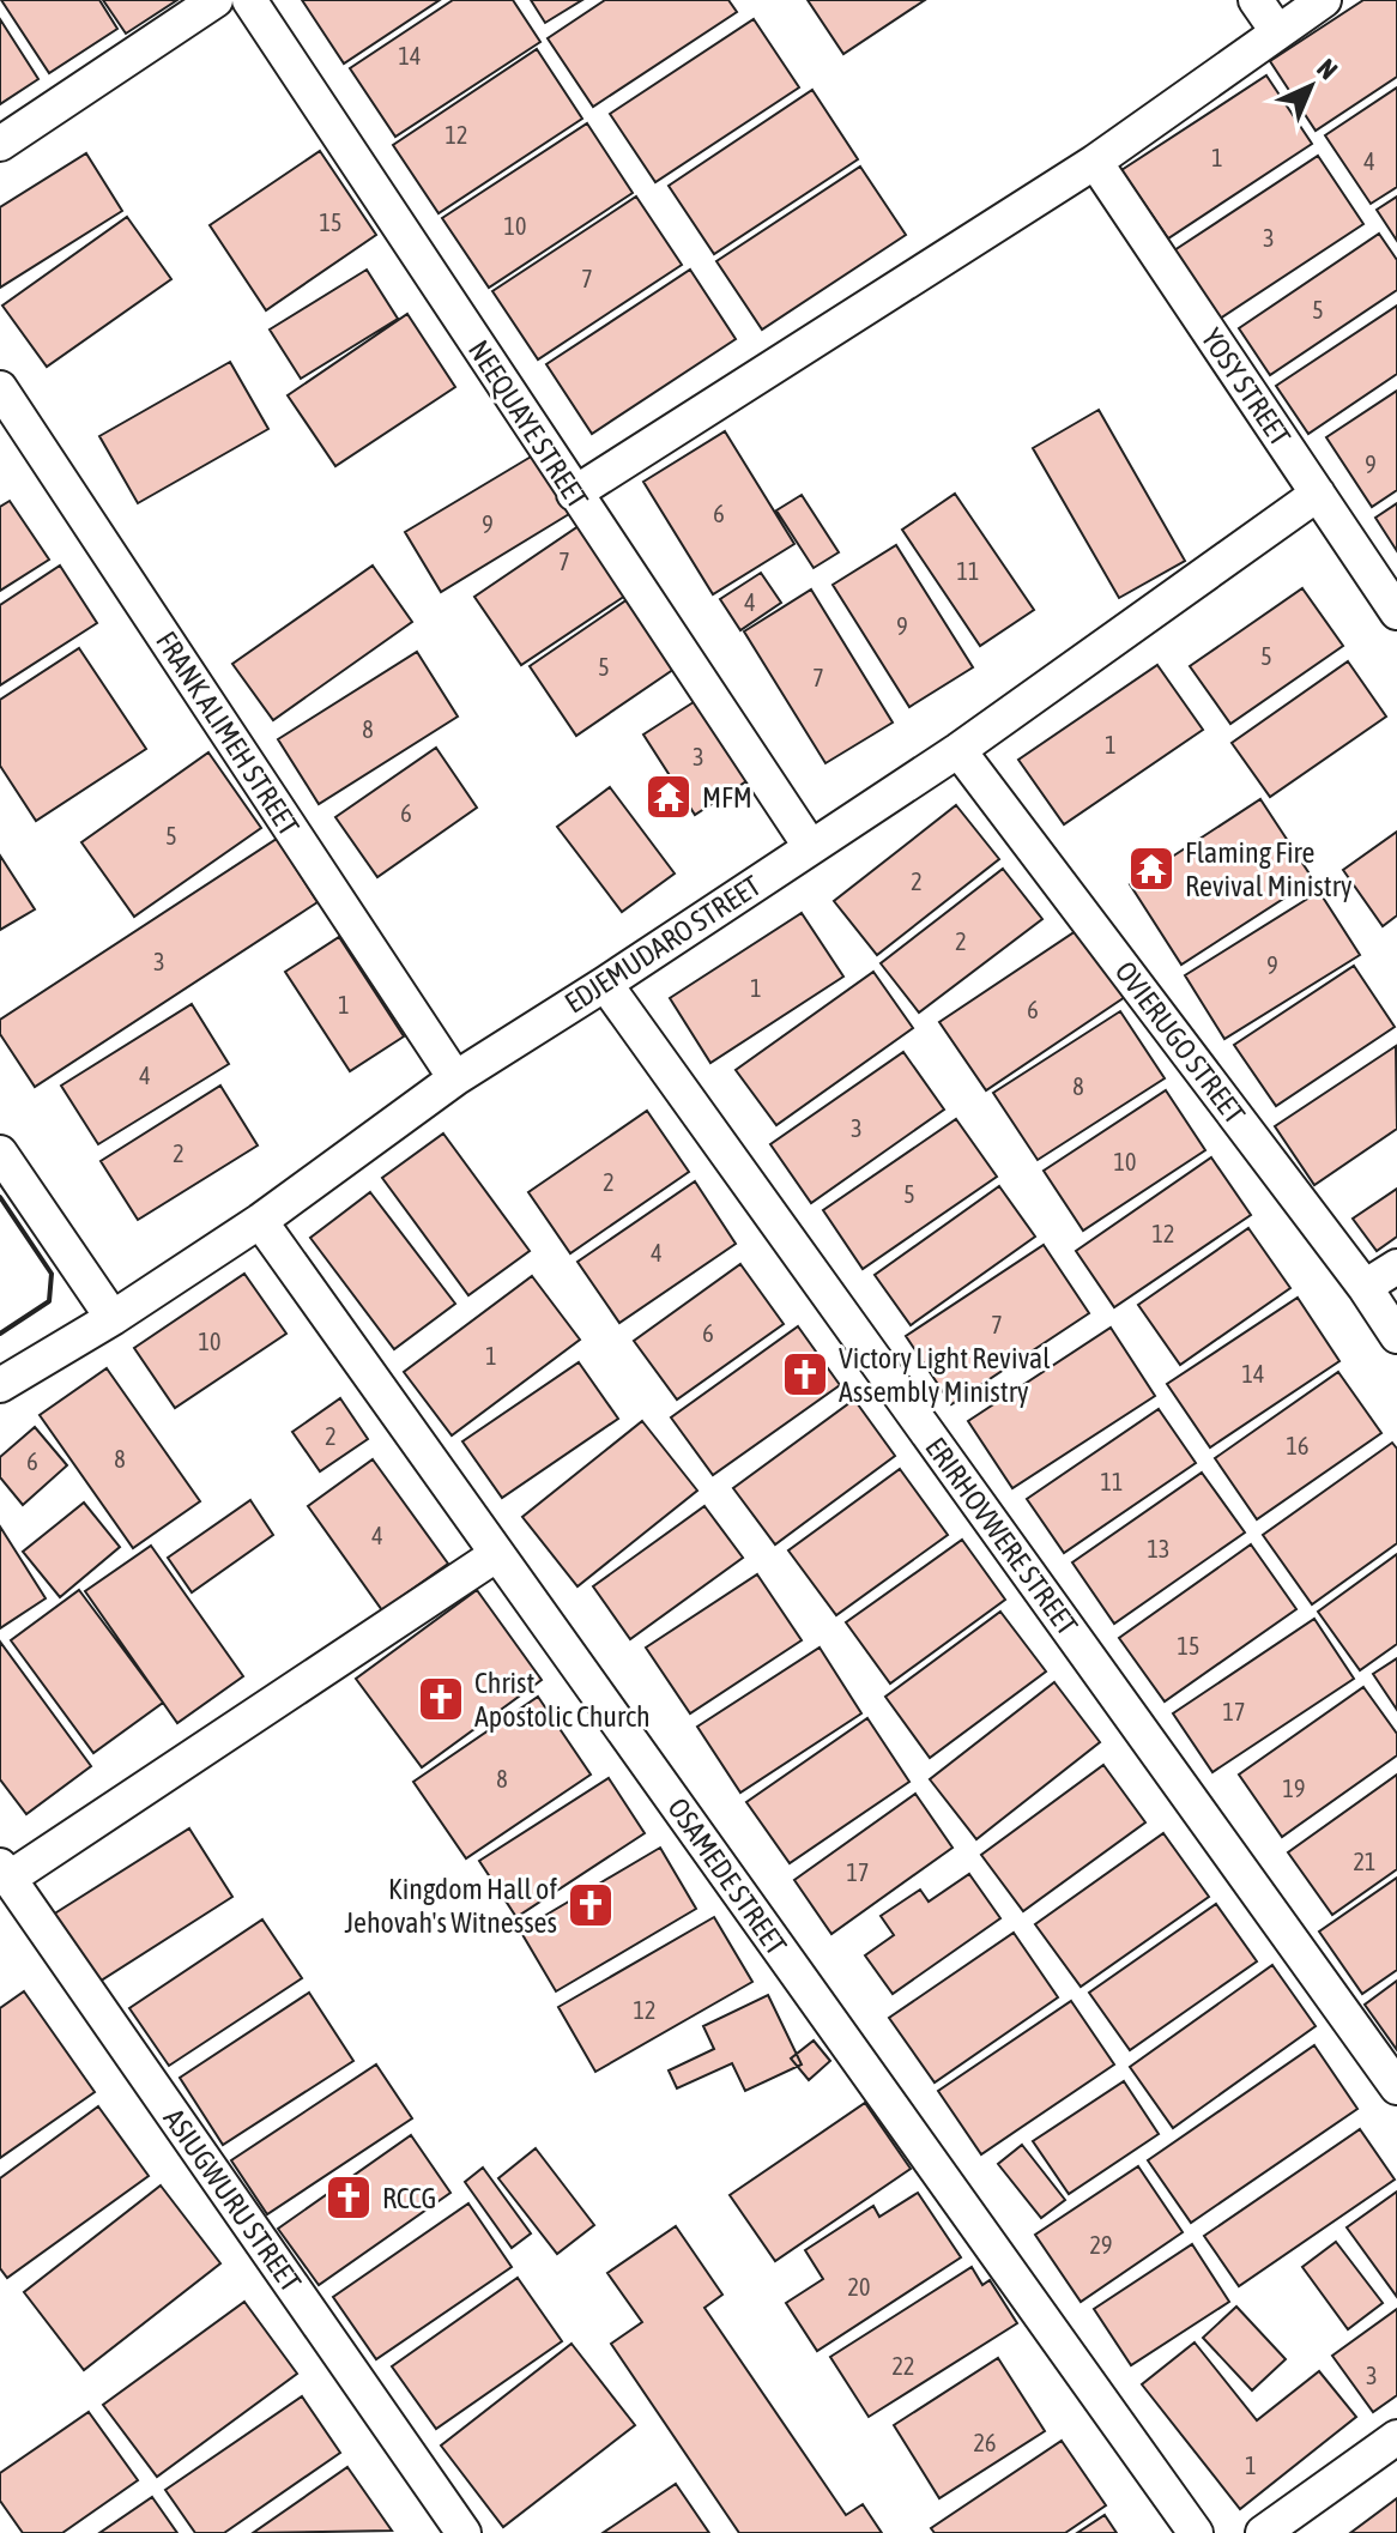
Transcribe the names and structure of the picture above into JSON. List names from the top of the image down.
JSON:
{
  "streets": {
    "street": [
      "YOSY STREET",
      "NEEQUAYE STREET",
      "FRANK ALIMEH STREET",
      "EDJEMUDARO STREET",
      "OVIERUGO STREET",
      "ERIRHOVWERE STREET",
      "OSAMEDE STREET",
      "ASIUGWURU STREET"
    ]
  },
  "crossings": [
    ["YOSY STREET", "EDJEMUDARO STREET"],
    ["NEEQUAYE STREET", "EDJEMUDARO STREET"],
    ["FRANK ALIMEH STREET", "EDJEMUDARO STREET"],
    ["EDJEMUDARO STREET", "OVIERUGO STREET"],
    ["EDJEMUDARO STREET", "ERIRHOVWERE STREET"],
    ["EDJEMUDARO STREET", "OSAMEDE STREET"]
  ],
  "places": {
    "temple": ["MFM", "Flaming Fire Revival Ministry"],
    "church": [
      "Victory Light Revival Assembly Ministry",
      "Christ Apostolic Church",
      "Kingdom Hall of Jehovah's Witnesses",
      "RCCG"
    ]
  },
  "house_numbers": [
    "14",
    "12",
    "1",
    "4",
    "15",
    "10",
    "3",
    "7",
    "5",
    "9",
    "6",
    "9",
    "7",
    "11",
    "4",
    "9",
    "5",
    "5",
    "7",
    "8",
    "1",
    "3",
    "6",
    "5",
    "2",
    "2",
    "3",
    "9",
    "1",
    "1",
    "6",
    "4",
    "8",
    "3",
    "2",
    "10",
    "2",
    "5",
    "12",
    "4",
    "7",
    "6",
    "10",
    "1",
    "14",
    "2",
    "16",
    "8",
    "6",
    "11",
    "4",
    "13",
    "15",
    "17",
    "8",
    "19",
    "21",
    "17",
    "12",
    "29",
    "20",
    "22",
    "3",
    "26",
    "1"
  ],
  "north": "top right"
}
